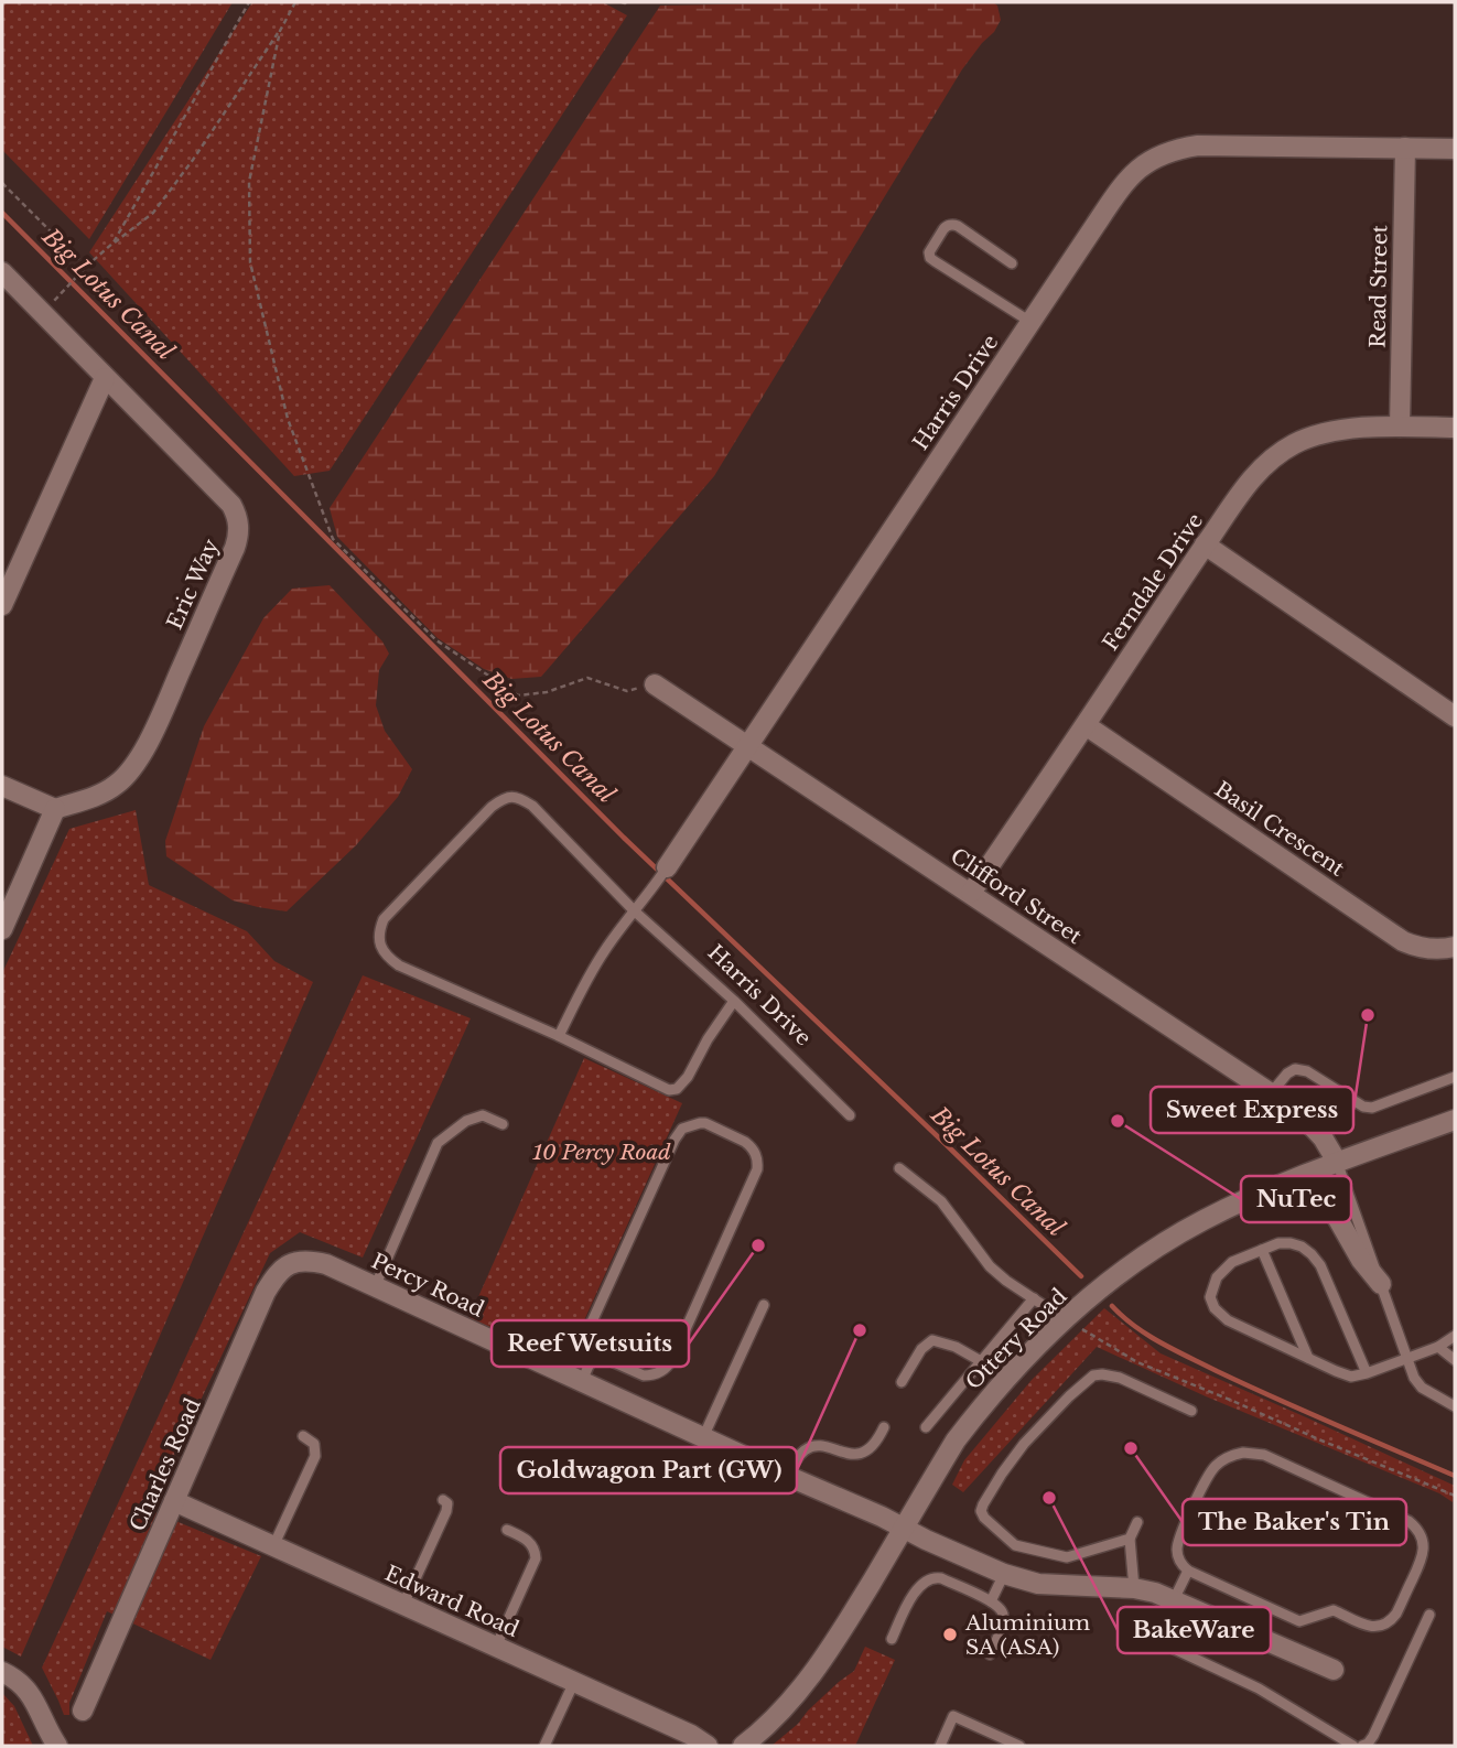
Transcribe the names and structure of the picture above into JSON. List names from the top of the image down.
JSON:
{
  "streets": {
    "street": [
      "Read Street",
      "Harris Drive",
      "Ferndale Drive",
      "Eric Way",
      "Basil Crescent",
      "Clifford Street",
      "Percy Road",
      "Ottery Road",
      "Charles Road",
      "Edward Road"
    ]
  },
  "crossings": [
    ["Read Street", "Harris Drive"],
    ["Read Street", "Ferndale Drive"],
    ["Harris Drive", "Clifford Street"],
    ["Ferndale Drive", "Basil Crescent"],
    ["Ferndale Drive", "Clifford Street"],
    ["Clifford Street", "Ottery Road"],
    ["Percy Road", "Ottery Road"],
    ["Percy Road", "Charles Road"],
    ["Charles Road", "Edward Road"]
  ],
  "water": ["Big Lotus Canal"],
  "parks": ["10 Percy Road"],
  "places": [
    "Sweet Express",
    "NuTec",
    "Reef Wetsuits",
    "Goldwagon Part (GW)",
    "The Baker's Tin",
    "BakeWare",
    "Aluminium SA (ASA)"
  ]
}
